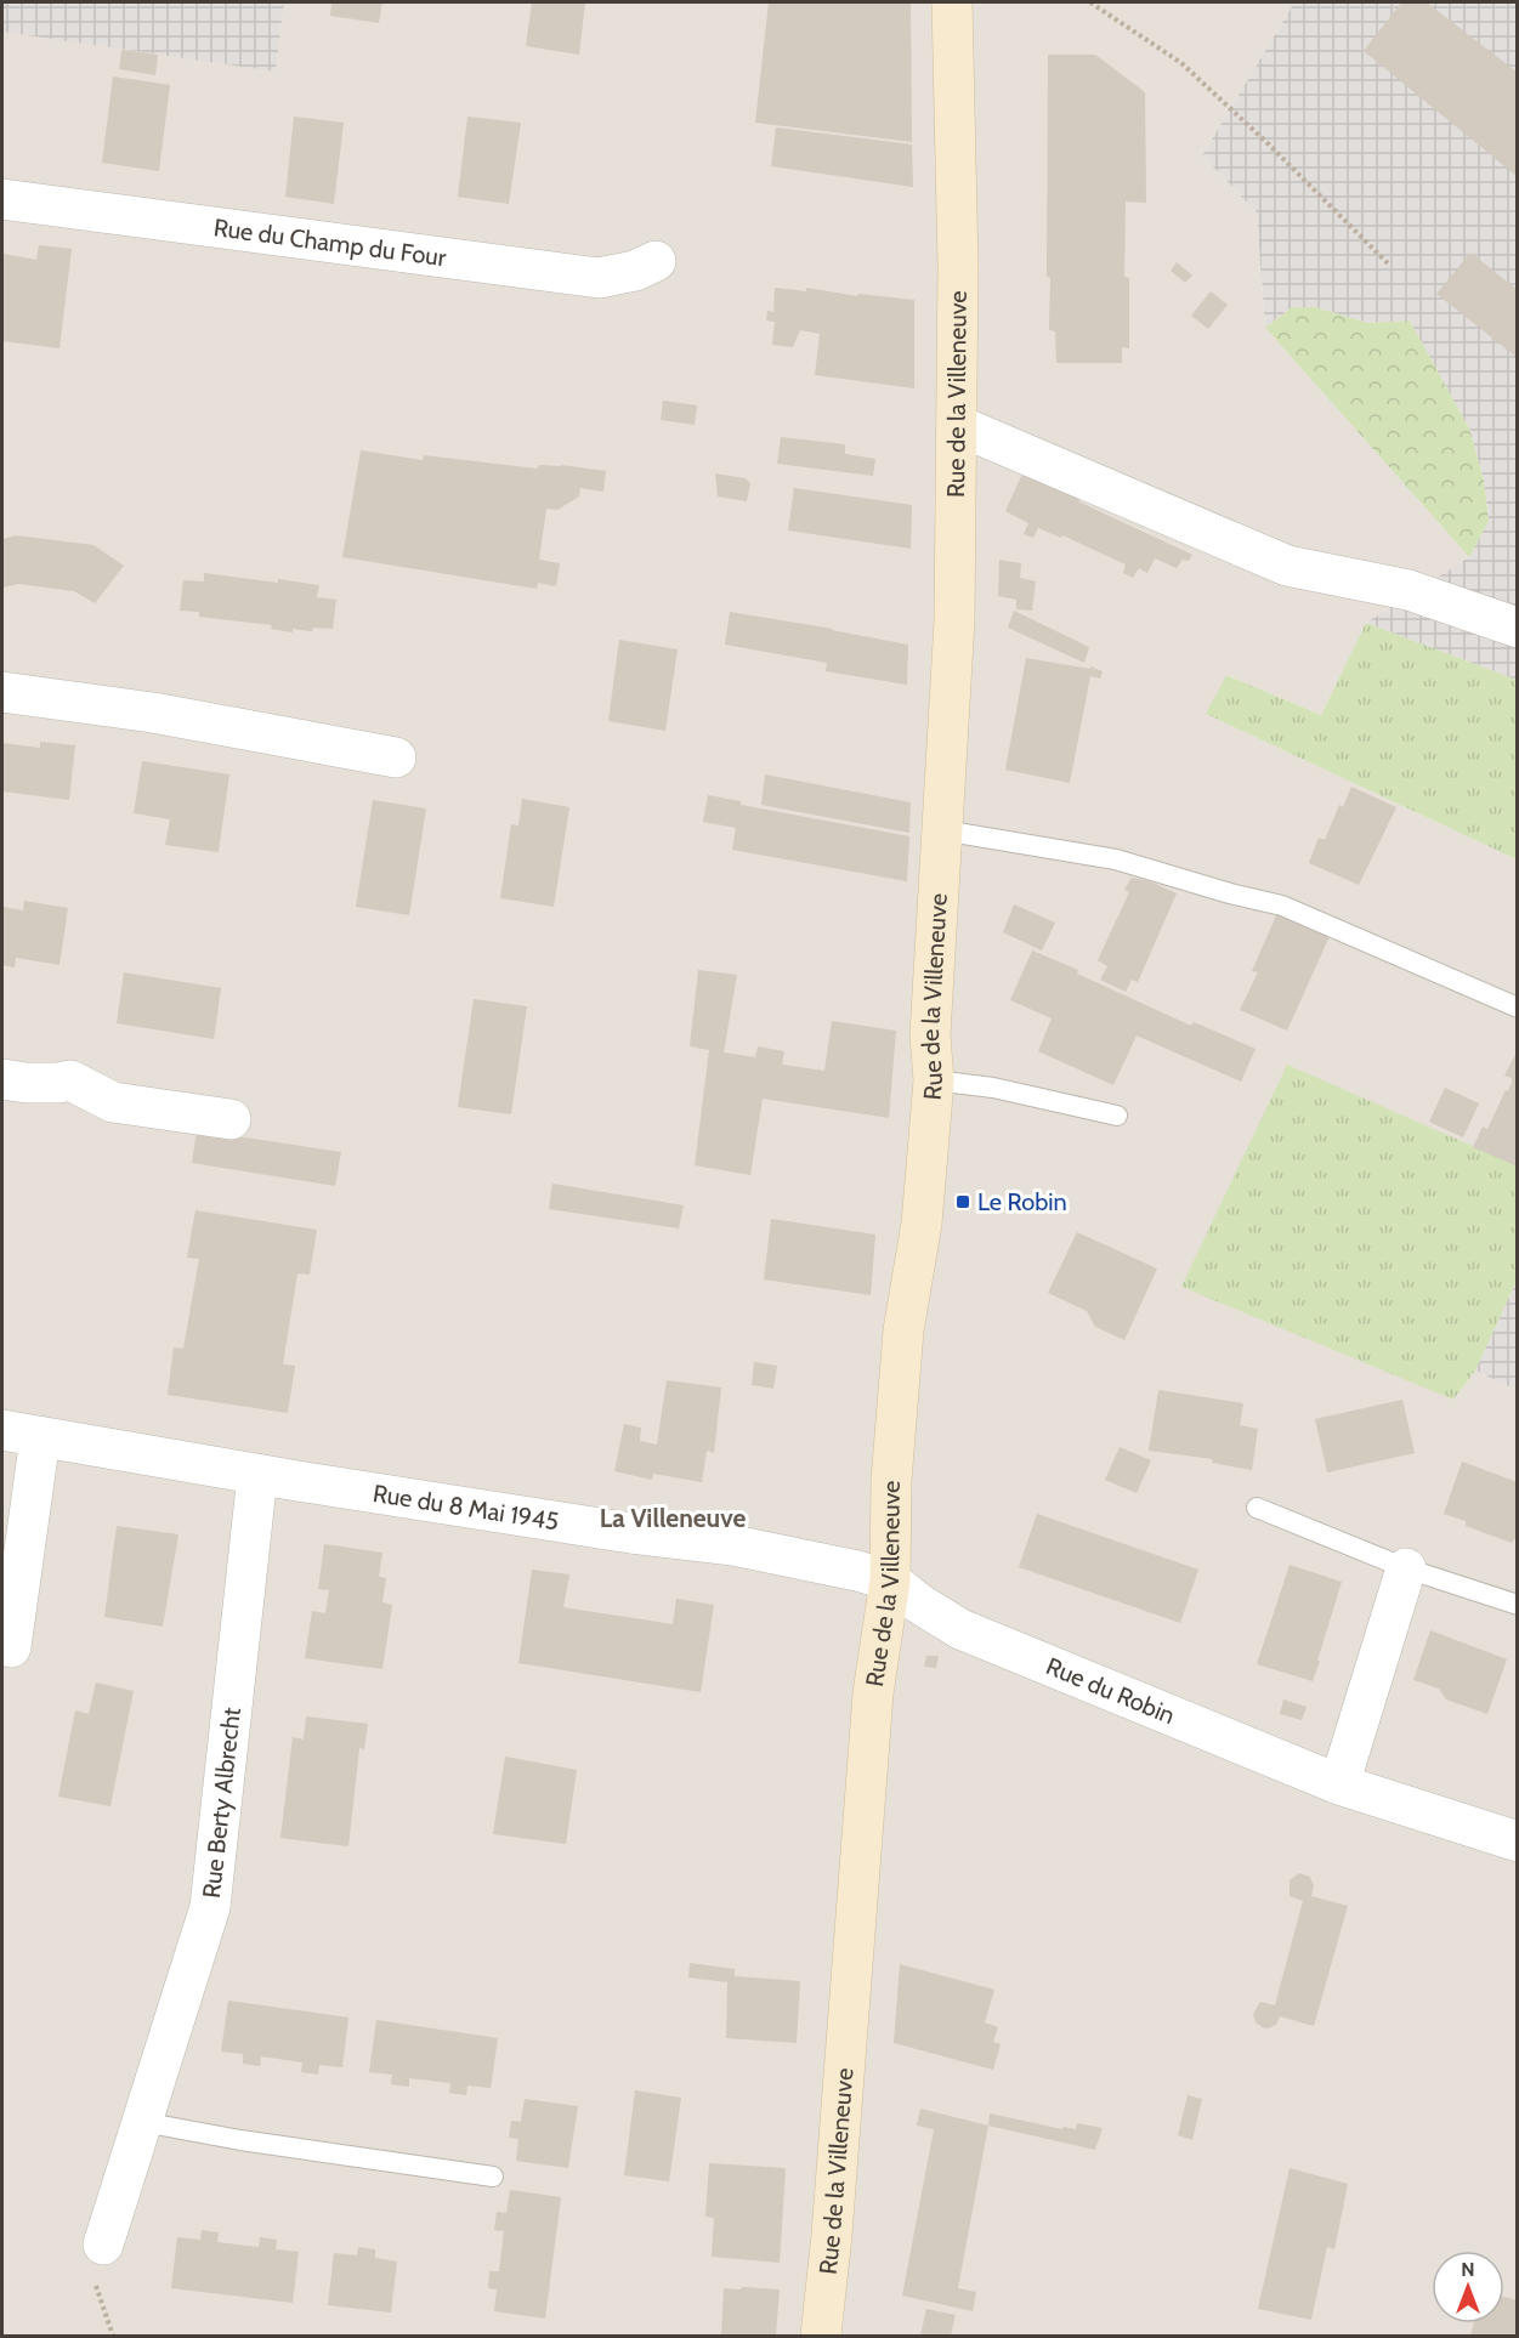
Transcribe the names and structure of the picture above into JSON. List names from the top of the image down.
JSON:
{
  "streets": {
    "main road": ["Rue de la Villeneuve"],
    "street": [
      "Rue du Champ du Four",
      "Rue du 8 Mai 1945",
      "Rue du Robin",
      "Rue Berty Albrecht"
    ]
  },
  "crossings": [
    ["Rue de la Villeneuve", "Rue du 8 Mai 1945"],
    ["Rue de la Villeneuve", "Rue du Robin"],
    ["Rue du 8 Mai 1945", "Rue du Robin"],
    ["Rue du 8 Mai 1945", "Rue Berty Albrecht"]
  ],
  "districts": ["La Villeneuve"],
  "places": {
    "transit": ["Le Robin"]
  },
  "north": "top"
}
